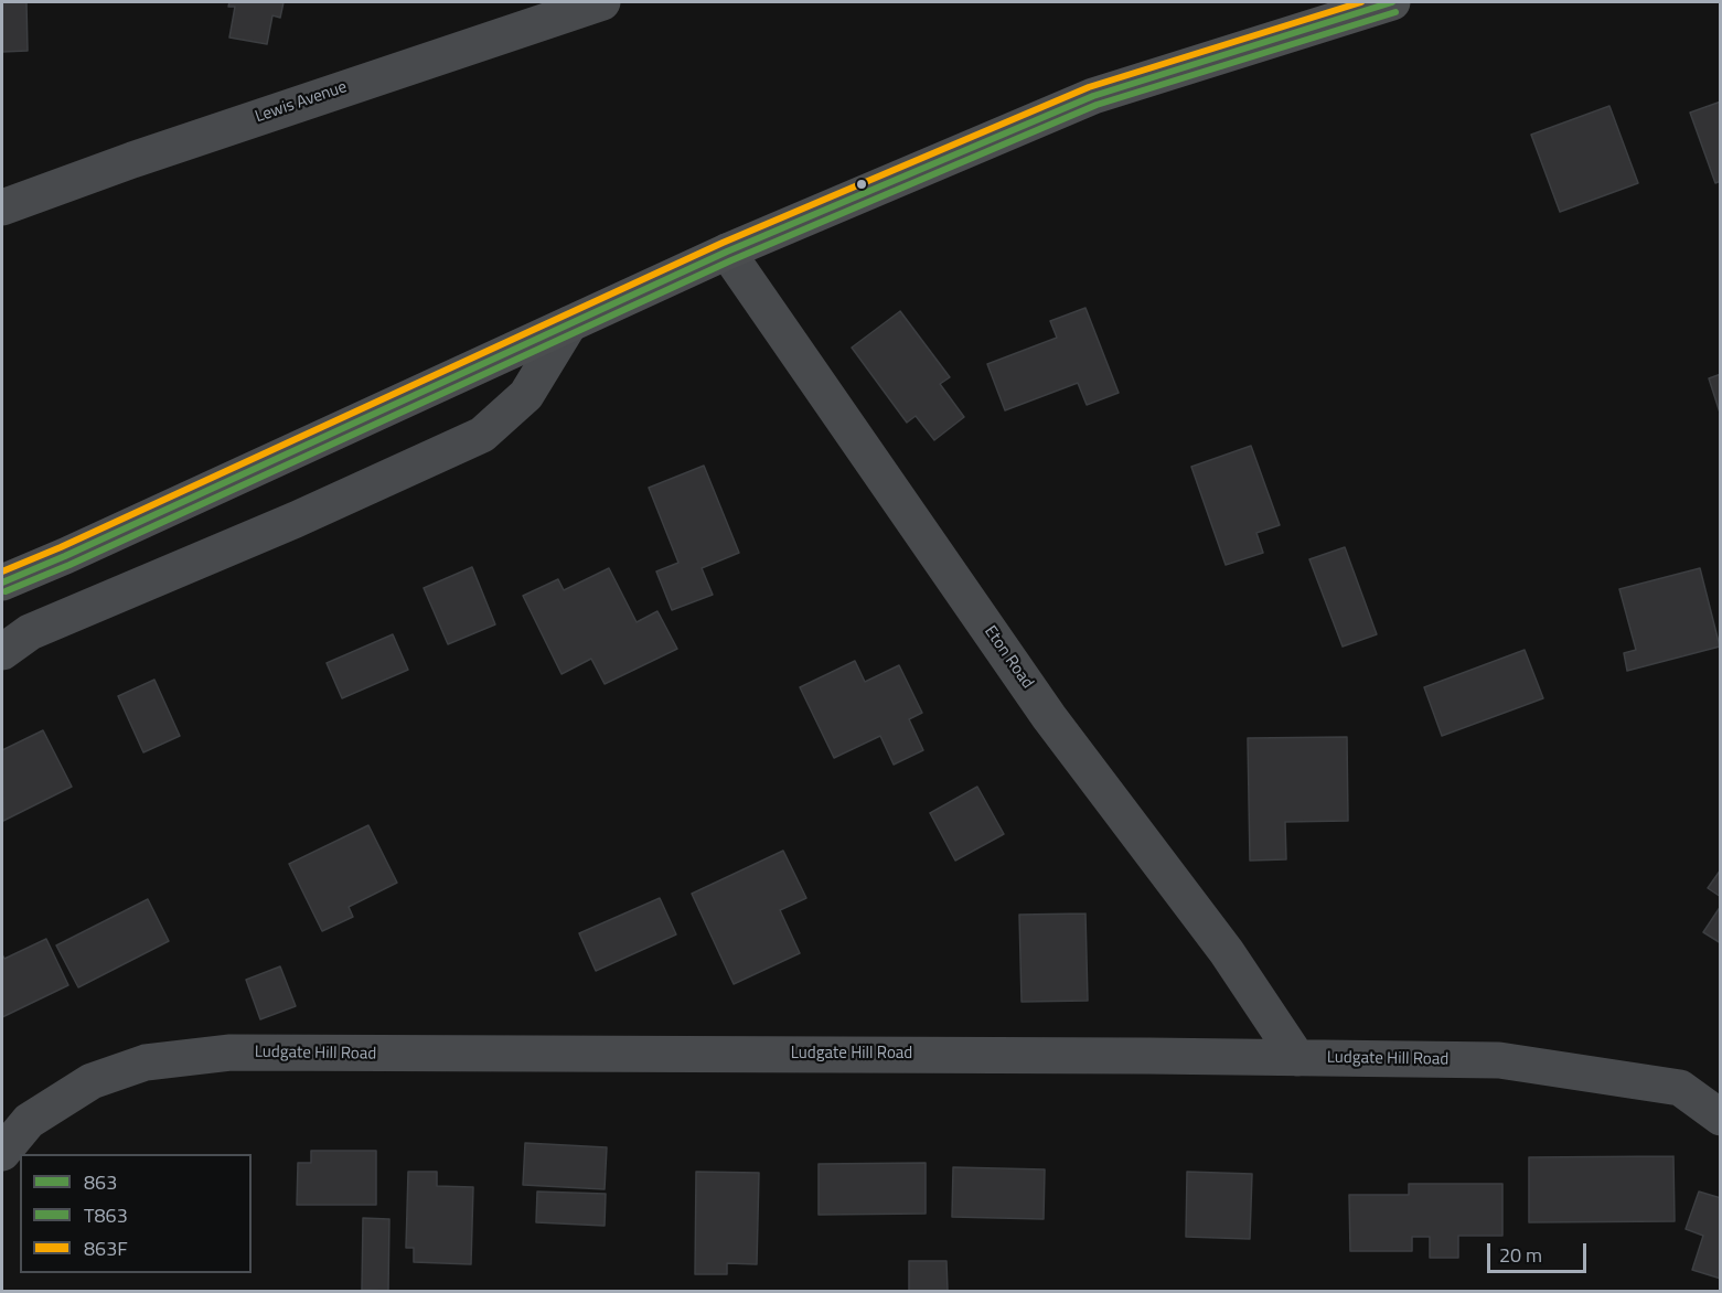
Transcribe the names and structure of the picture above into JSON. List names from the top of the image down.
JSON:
{
  "streets": {
    "street": ["Lewis Avenue", "Eton Road", "Ludgate Hill Road"]
  },
  "crossings": [
    ["Eton Road", "Ludgate Hill Road"]
  ],
  "lines": ["transit line 863", "transit line 863F", "transit line T863"],
  "legend": ["863", "T863", "863F"],
  "scale_bar": "20 m"
}
